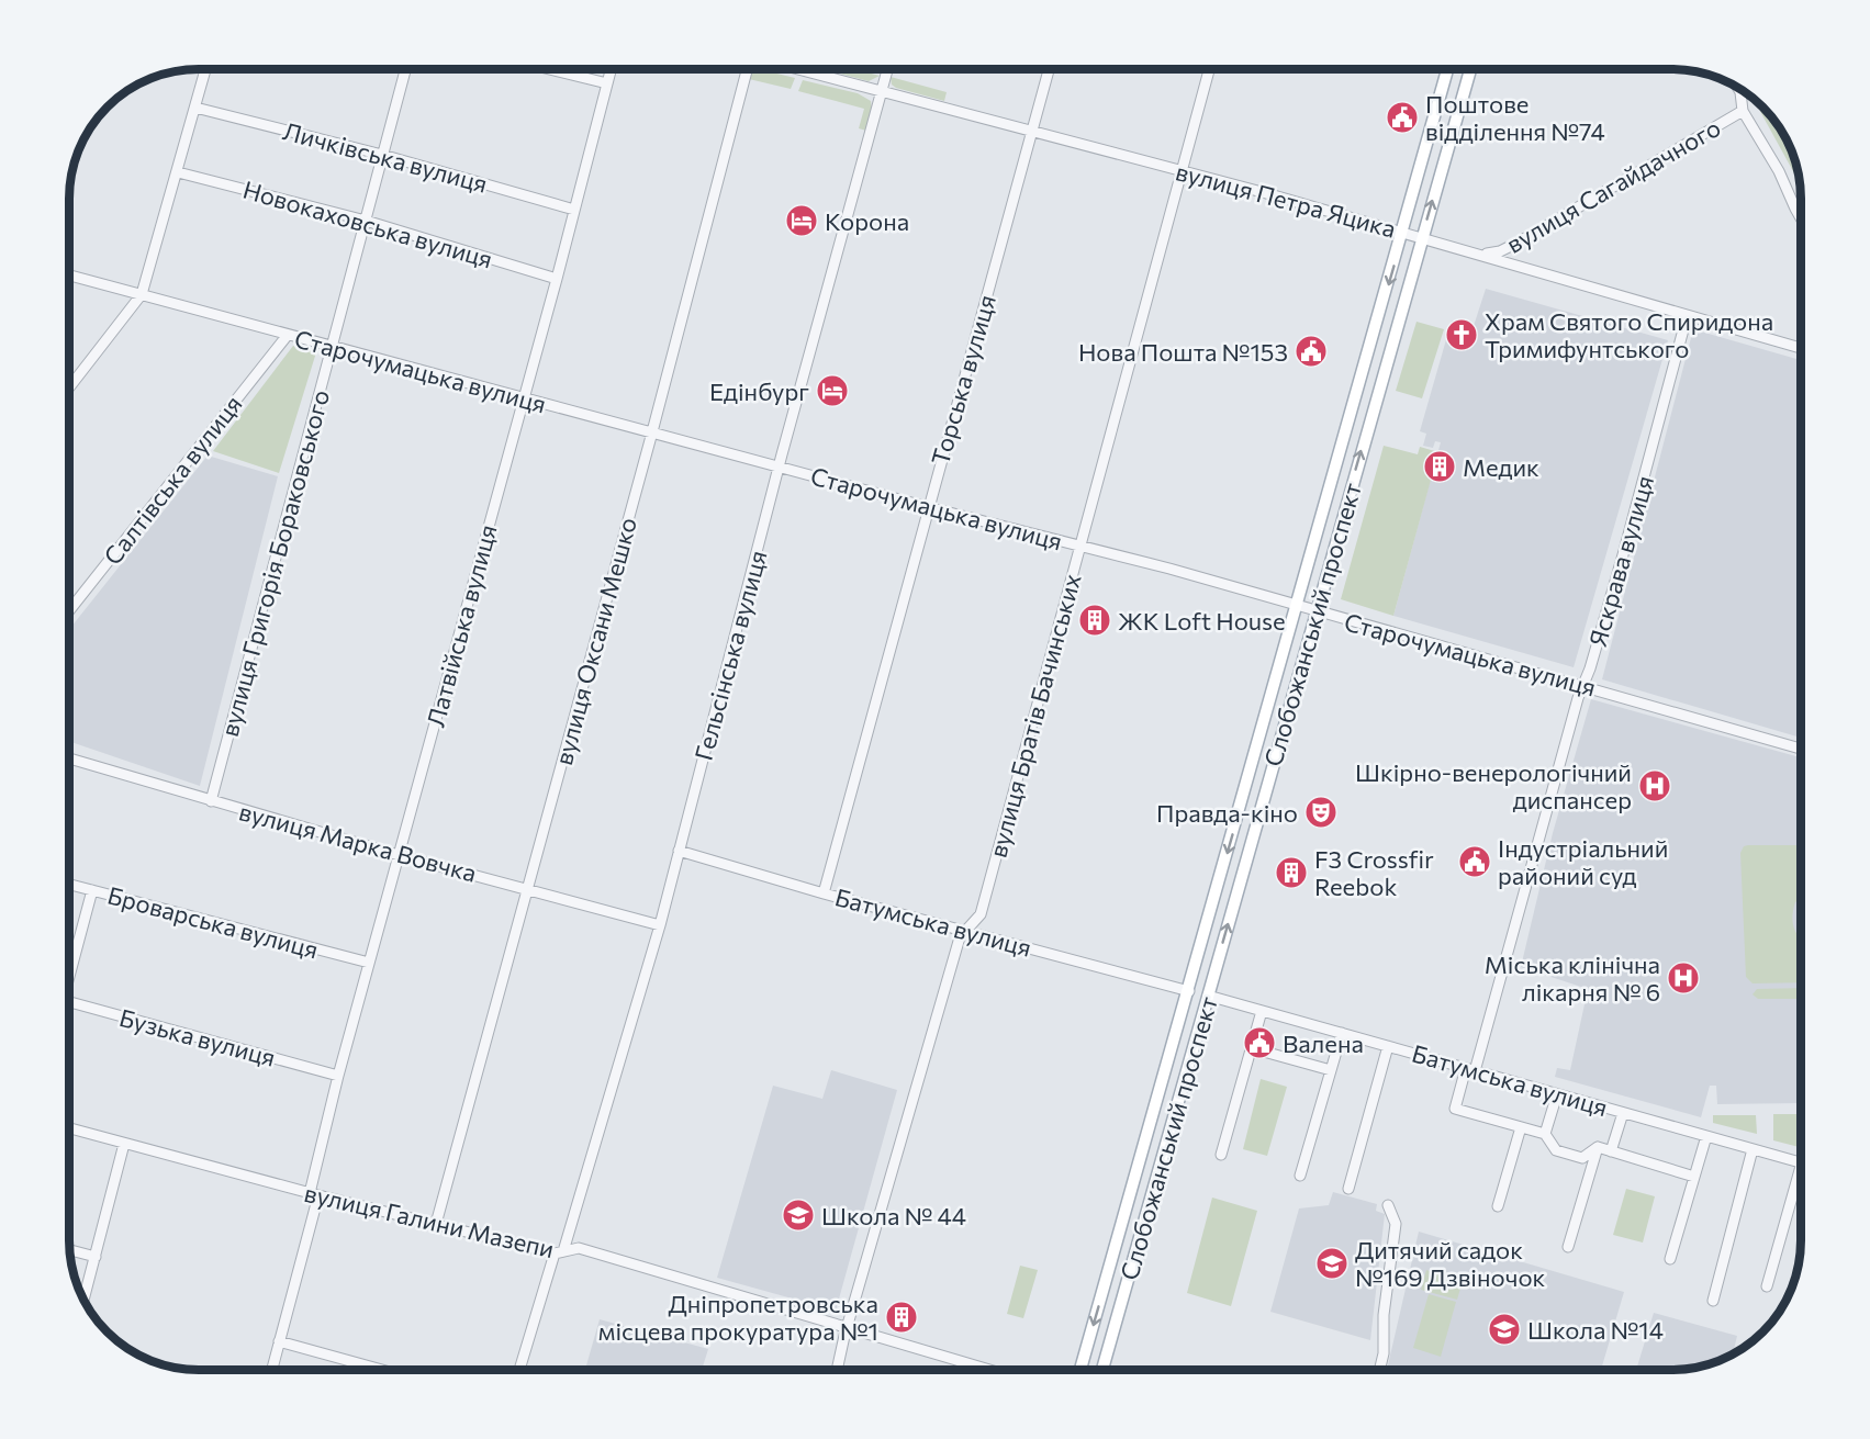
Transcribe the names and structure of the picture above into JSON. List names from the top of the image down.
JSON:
{
  "streets": {
    "main road": ["Слобожанський проспект"],
    "street": [
      "Личківська вулиця",
      "вулиця Сагайдачного",
      "вулиця Петра Яцика",
      "Новокаховська вулиця",
      "Старочумацька вулиця",
      "Торська вулиця",
      "Салтівська вулиця",
      "Яскрава вулиця",
      "вулиця Григорія Бораковського",
      "Латвійська вулиця",
      "вулиця Оксани Мешко",
      "Гельсінська вулиця",
      "вулиця Братів Бачинських",
      "вулиця Марка Вовчка",
      "Броварська вулиця",
      "Батумська вулиця",
      "Бузька вулиця",
      "вулиця Галини Мазепи"
    ]
  },
  "crossings": [
    ["Личківська вулиця", "вулиця Григорія Бораковського"],
    ["Личківська вулиця", "Латвійська вулиця"],
    ["вулиця Сагайдачного", "вулиця Петра Яцика"],
    ["вулиця Петра Яцика", "Торська вулиця"],
    ["вулиця Петра Яцика", "Яскрава вулиця"],
    ["вулиця Петра Яцика", "Слобожанський проспект"],
    ["вулиця Петра Яцика", "Гельсінська вулиця"],
    ["вулиця Петра Яцика", "вулиця Братів Бачинських"],
    ["Новокаховська вулиця", "вулиця Григорія Бораковського"],
    ["Новокаховська вулиця", "Латвійська вулиця"],
    ["Старочумацька вулиця", "Торська вулиця"],
    ["Старочумацька вулиця", "Салтівська вулиця"],
    ["Старочумацька вулиця", "Яскрава вулиця"],
    ["Старочумацька вулиця", "вулиця Григорія Бораковського"],
    ["Старочумацька вулиця", "Слобожанський проспект"],
    ["Старочумацька вулиця", "Латвійська вулиця"],
    ["Старочумацька вулиця", "вулиця Оксани Мешко"],
    ["Старочумацька вулиця", "Гельсінська вулиця"],
    ["Старочумацька вулиця", "вулиця Братів Бачинських"],
    ["Торська вулиця", "Батумська вулиця"],
    ["Яскрава вулиця", "Батумська вулиця"],
    ["вулиця Григорія Бораковського", "вулиця Марка Вовчка"],
    ["Слобожанський проспект", "Батумська вулиця"],
    ["Латвійська вулиця", "вулиця Марка Вовчка"],
    ["Латвійська вулиця", "Броварська вулиця"],
    ["Латвійська вулиця", "Бузька вулиця"],
    ["Латвійська вулиця", "вулиця Галини Мазепи"],
    ["вулиця Оксани Мешко", "вулиця Марка Вовчка"],
    ["вулиця Оксани Мешко", "вулиця Галини Мазепи"],
    ["Гельсінська вулиця", "вулиця Марка Вовчка"],
    ["Гельсінська вулиця", "Батумська вулиця"],
    ["Гельсінська вулиця", "вулиця Галини Мазепи"],
    ["вулиця Братів Бачинських", "Батумська вулиця"],
    ["вулиця Братів Бачинських", "вулиця Галини Мазепи"]
  ],
  "places": {
    "public building": [
      "Поштове відділення №74",
      "Нова Пошта №153",
      "Індустріальний районий суд",
      "Валена"
    ],
    "hotel": ["Корона", "Едінбург"],
    "church": ["Храм Святого Спиридона Тримифунтського"],
    "building": [
      "Медик",
      "ЖК Loft House",
      "F3 Crossfir Reebok",
      "Дніпропетровська місцева прокуратура №1"
    ],
    "hospital": ["Шкірно-венерологічний диспансер", "Міська клінічна лікарня № 6"],
    "theatre": ["Правда-кіно"],
    "school or university": ["Школа № 44", "Дитячий садок №169 Дзвіночок", "Школа №14"]
  }
}
